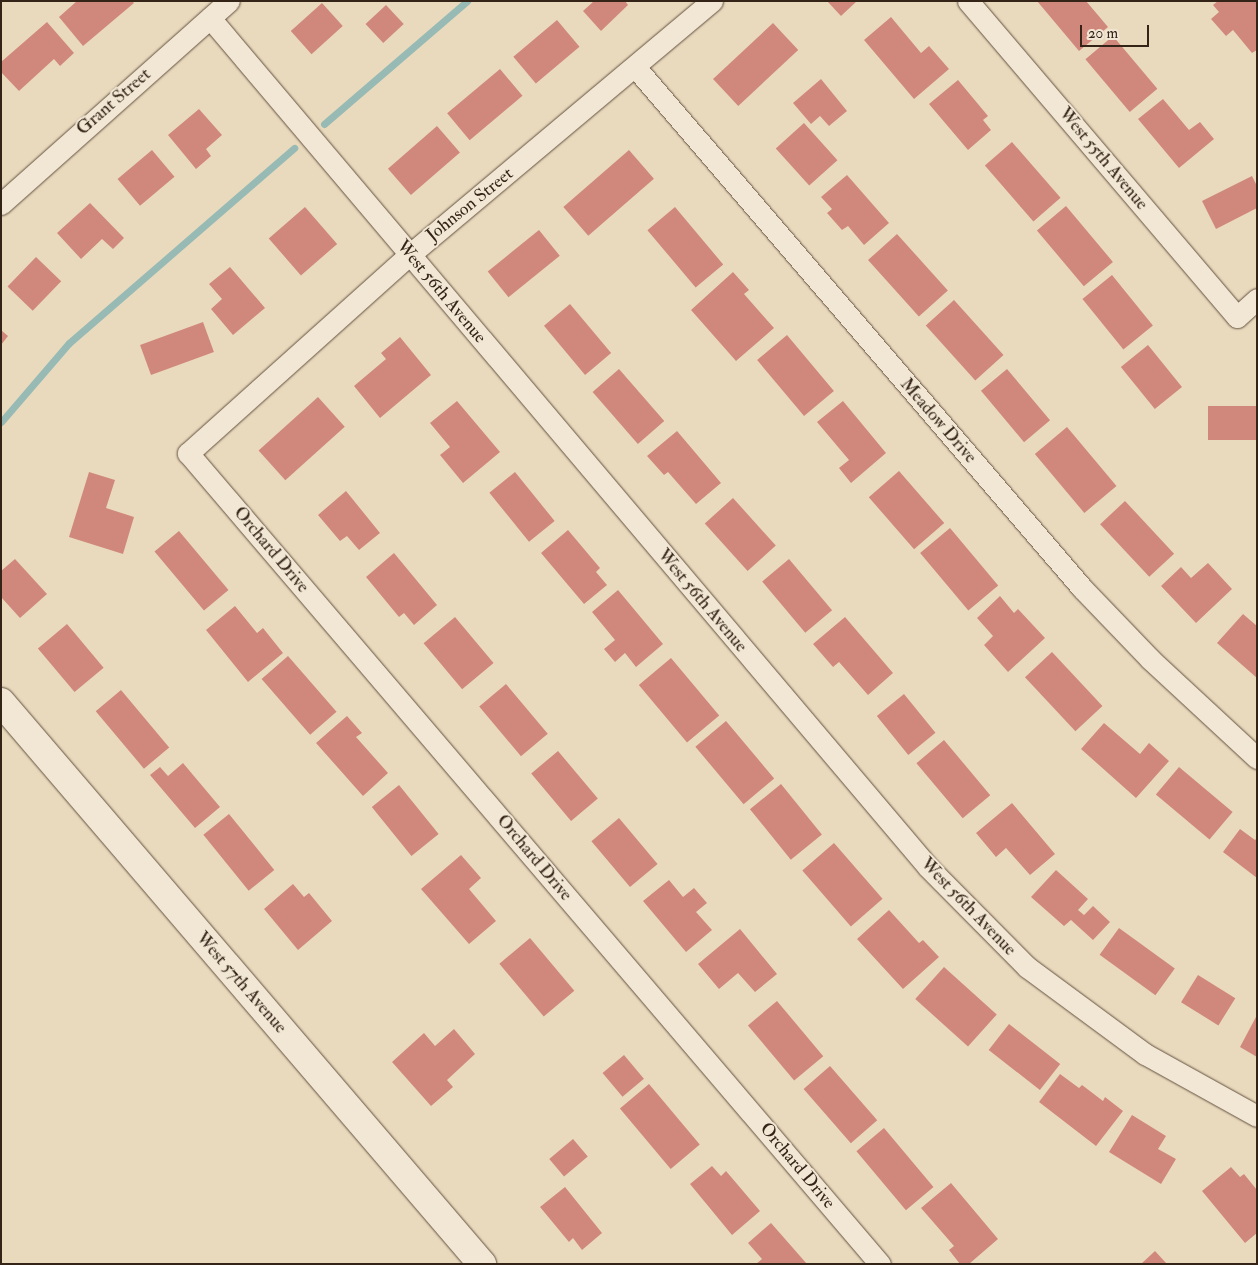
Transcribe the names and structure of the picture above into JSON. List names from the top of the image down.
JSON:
{
  "streets": {
    "street": [
      "Grant Street",
      "West 55th Avenue",
      "Johnson Street",
      "West 56th Avenue",
      "Meadow Drive",
      "Orchard Drive",
      "West 57th Avenue"
    ]
  },
  "crossings": [
    ["Grant Street", "West 56th Avenue"],
    ["Johnson Street", "West 56th Avenue"],
    ["Johnson Street", "Meadow Drive"],
    ["Johnson Street", "Orchard Drive"]
  ],
  "scale_bar": "20 m"
}
